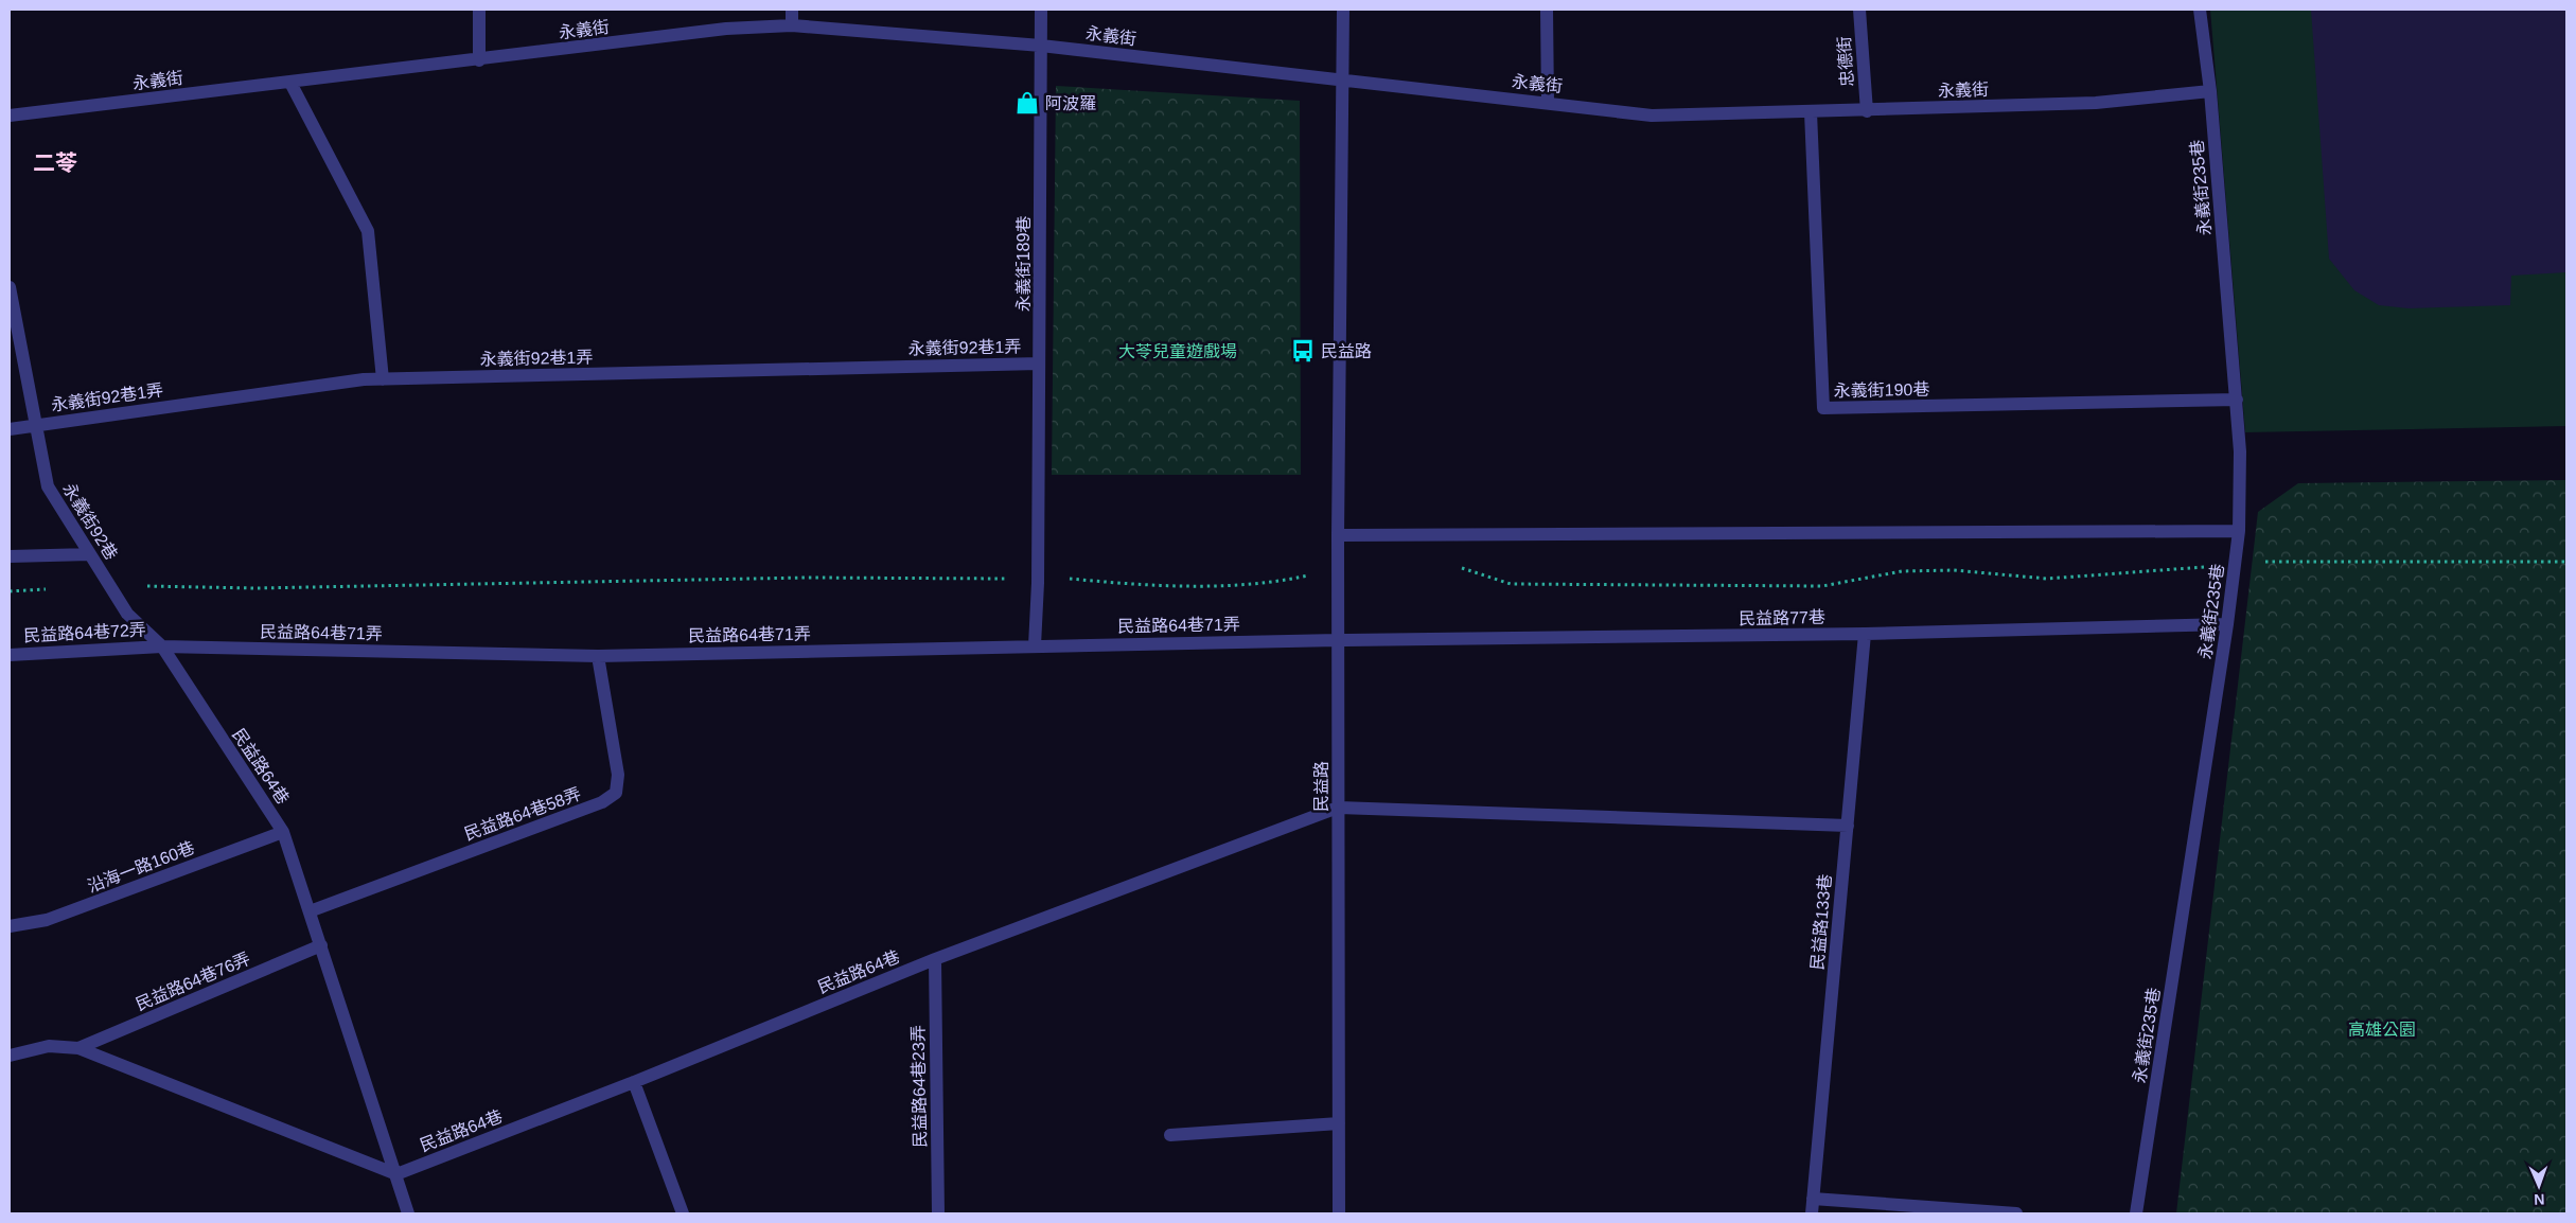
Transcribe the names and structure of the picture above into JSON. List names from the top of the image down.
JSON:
{
  "streets": {
    "street": [
      "永義街",
      "忠德街",
      "永義街235巷",
      "永義街189巷",
      "永義街92巷1弄",
      "永義街190巷",
      "永義街92巷",
      "民益路77巷",
      "民益路64巷71弄",
      "民益路64巷72弄",
      "民益路64巷",
      "民益路",
      "民益路64巷58弄",
      "沿海一路160巷",
      "民益路133巷",
      "民益路64巷76弄",
      "民益路64巷23弄"
    ]
  },
  "crossings": [
    ["永義街", "忠德街"],
    ["永義街", "永義街235巷"],
    ["永義街", "永義街189巷"],
    ["永義街", "永義街190巷"],
    ["永義街", "民益路"],
    ["永義街235巷", "永義街190巷"],
    ["永義街235巷", "民益路77巷"],
    ["永義街189巷", "永義街92巷1弄"],
    ["永義街189巷", "民益路64巷71弄"],
    ["永義街92巷1弄", "永義街92巷"],
    ["永義街92巷", "民益路64巷"],
    ["民益路77巷", "民益路64巷71弄"],
    ["民益路77巷", "民益路"],
    ["民益路77巷", "民益路133巷"],
    ["民益路64巷71弄", "民益路64巷72弄"],
    ["民益路64巷71弄", "民益路64巷"],
    ["民益路64巷71弄", "民益路"],
    ["民益路64巷71弄", "民益路64巷58弄"],
    ["民益路64巷72弄", "民益路64巷"],
    ["民益路64巷", "民益路"],
    ["民益路64巷", "民益路64巷58弄"],
    ["民益路64巷", "沿海一路160巷"],
    ["民益路64巷", "民益路64巷76弄"],
    ["民益路64巷", "民益路64巷23弄"]
  ],
  "districts": ["二苓"],
  "parks": ["大苓兒童遊戲場", "高雄公園"],
  "places": {
    "shop": ["阿波羅"],
    "bus stop": ["民益路"]
  },
  "north": "bottom"
}
